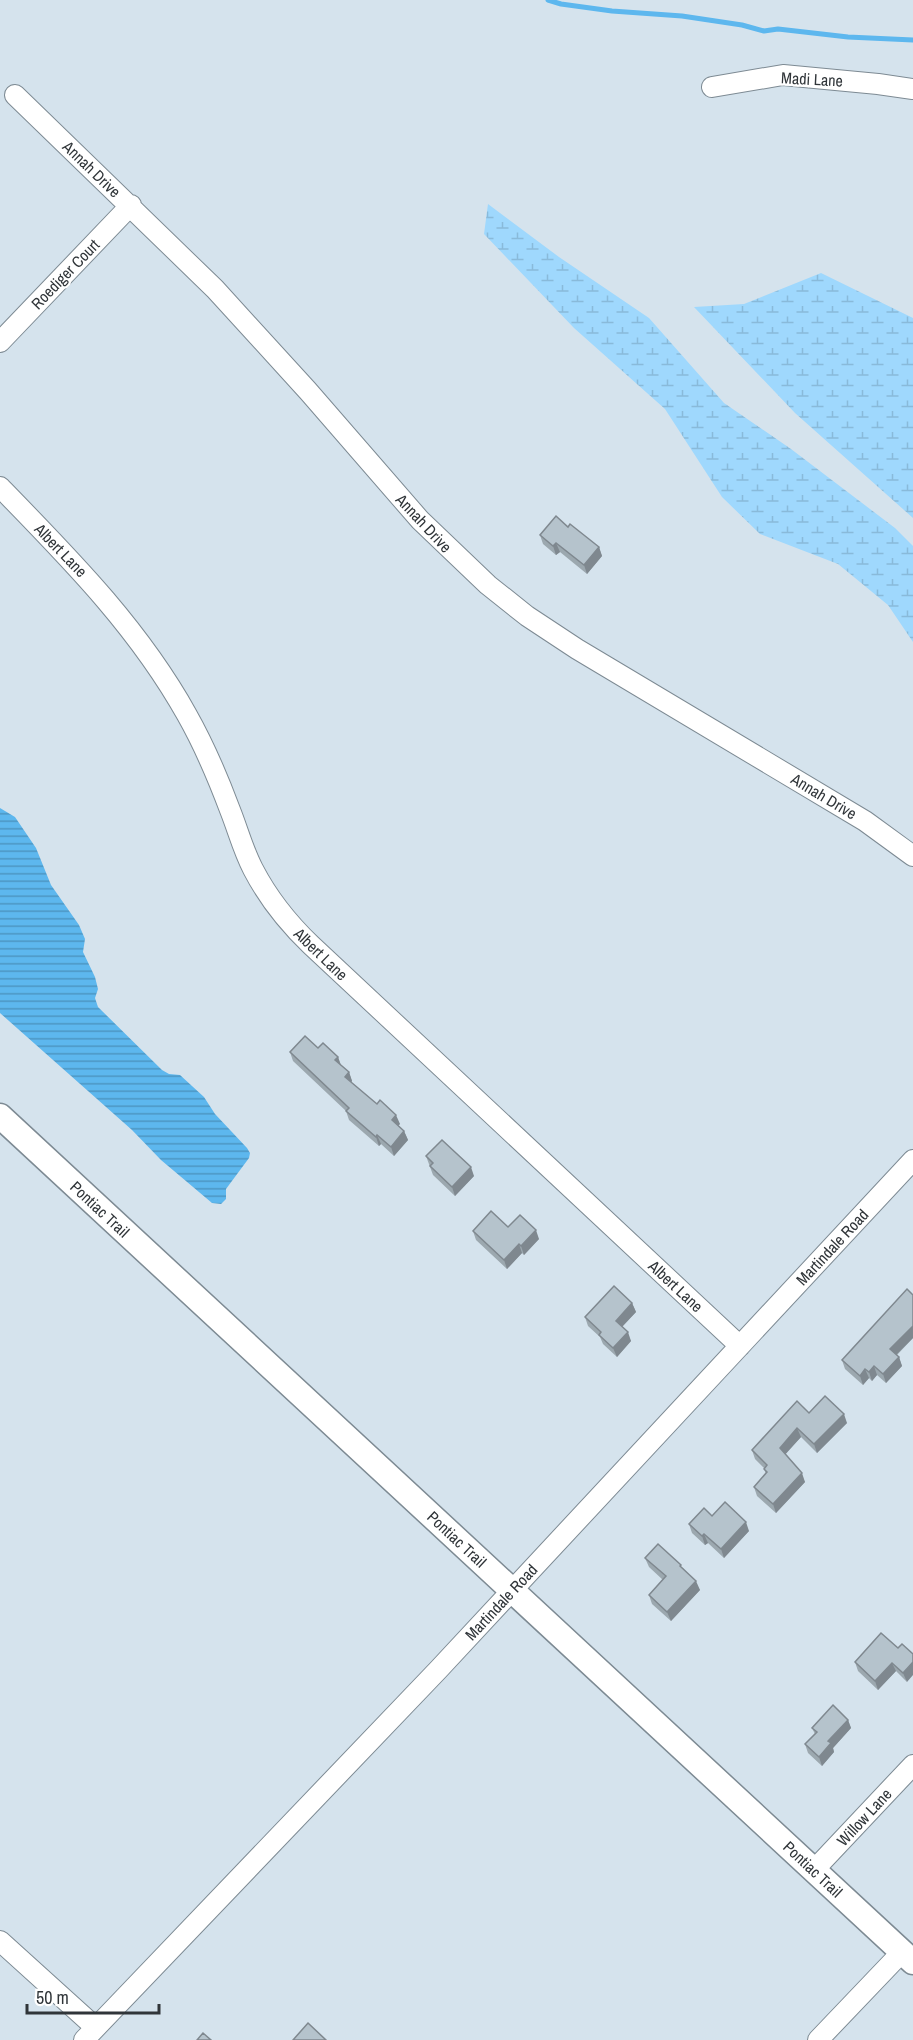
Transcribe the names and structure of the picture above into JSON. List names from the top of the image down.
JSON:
{
  "streets": {
    "main road": ["Pontiac Trail"],
    "street": [
      "Madi Lane",
      "Annah Drive",
      "Roediger Court",
      "Albert Lane",
      "Martindale Road",
      "Willow Lane"
    ]
  },
  "crossings": [
    ["Annah Drive", "Roediger Court"],
    ["Albert Lane", "Martindale Road"],
    ["Pontiac Trail", "Martindale Road"],
    ["Pontiac Trail", "Willow Lane"]
  ],
  "scale_bar": "50 m"
}
